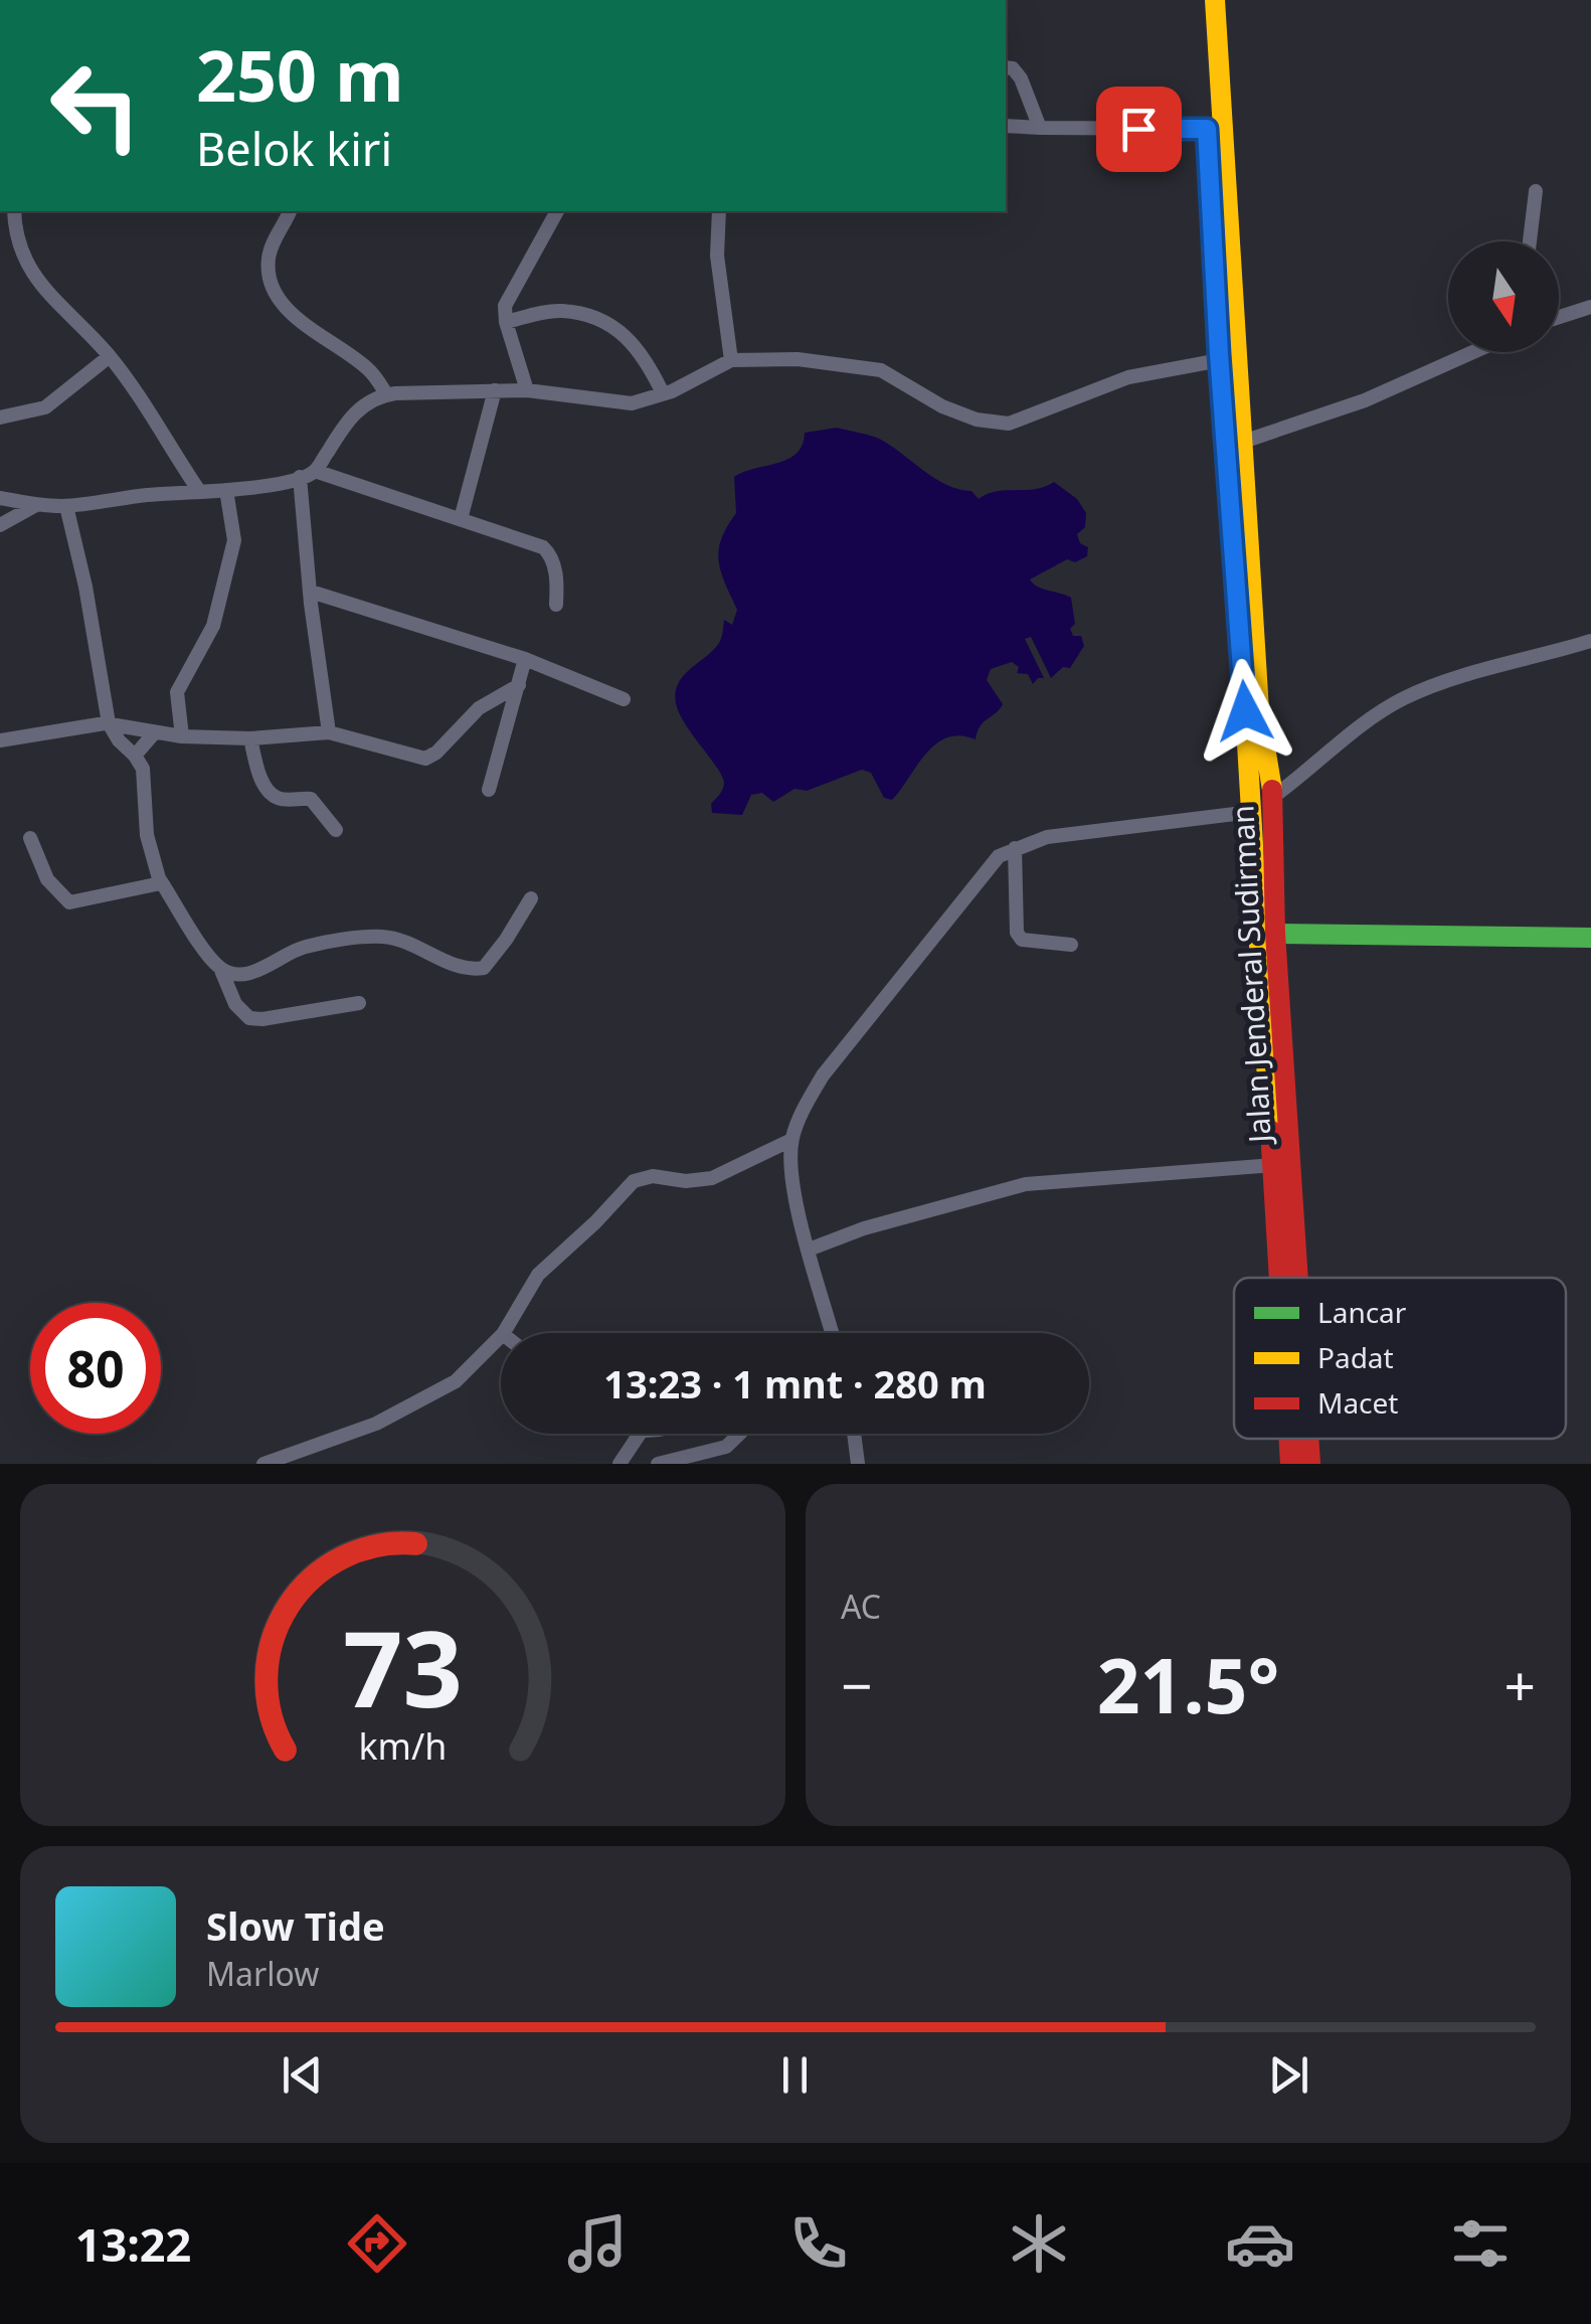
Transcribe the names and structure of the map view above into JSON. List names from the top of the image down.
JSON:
{
  "streets": {
    "main road": ["Jalan Jenderal Sudirman"]
  },
  "legend": ["Lancar", "Padat", "Macet"],
  "north": "bottom",
  "page": {
    "turn": ["250 m", "Belok kiri"],
    "limit": "80",
    "trip": "13:23 · 1 mnt · 280 m",
    "tile": "AC",
    "heat": ["−", "21.5°", "+"],
    "song": ["Slow Tide", "Marlow"],
    "tabs": "13:22",
    "gauge": ["73", "km/h"]
  }
}
